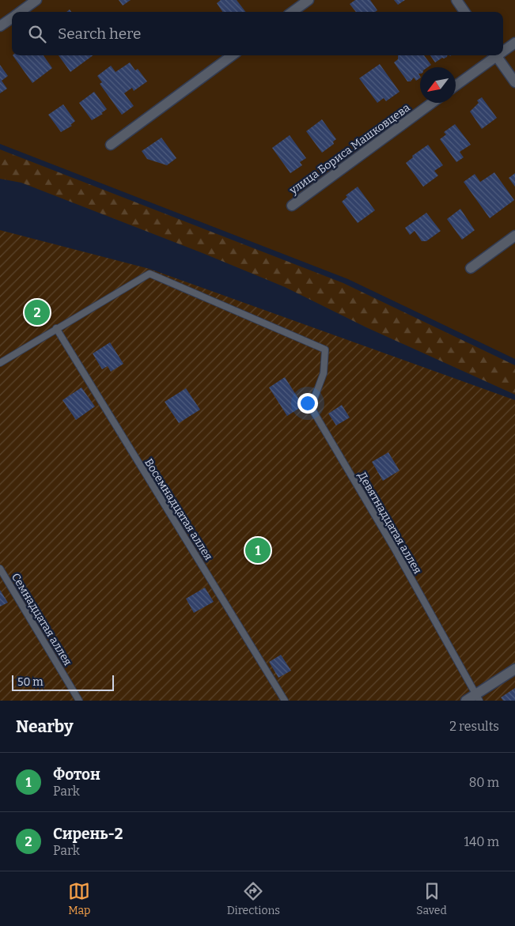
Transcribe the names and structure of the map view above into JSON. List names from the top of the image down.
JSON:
{
  "streets": {
    "street": ["улица Бориса Машковцева"],
    "lane": ["Восемнадцатая аллея", "Девятнадцатая аллея", "Семнадцатая аллея"]
  },
  "crossings": [
    ["Восемнадцатая аллея", "Девятнадцатая аллея"]
  ],
  "scale_bar": "50 m",
  "north": "bottom left",
  "page": {
    "search": "Search here",
    "pins": ["2", "1"],
    "scale": "50 m",
    "heading": ["Nearby", "2 results"],
    "list": [
      {
        "mark": "1",
        "name": "Фотон",
        "note": "Park",
        "value": "80 m"
      },
      {
        "mark": "2",
        "name": "Сирень-2",
        "note": "Park",
        "value": "140 m"
      }
    ],
    "nav": ["Map", "Directions", "Saved"]
  }
}
